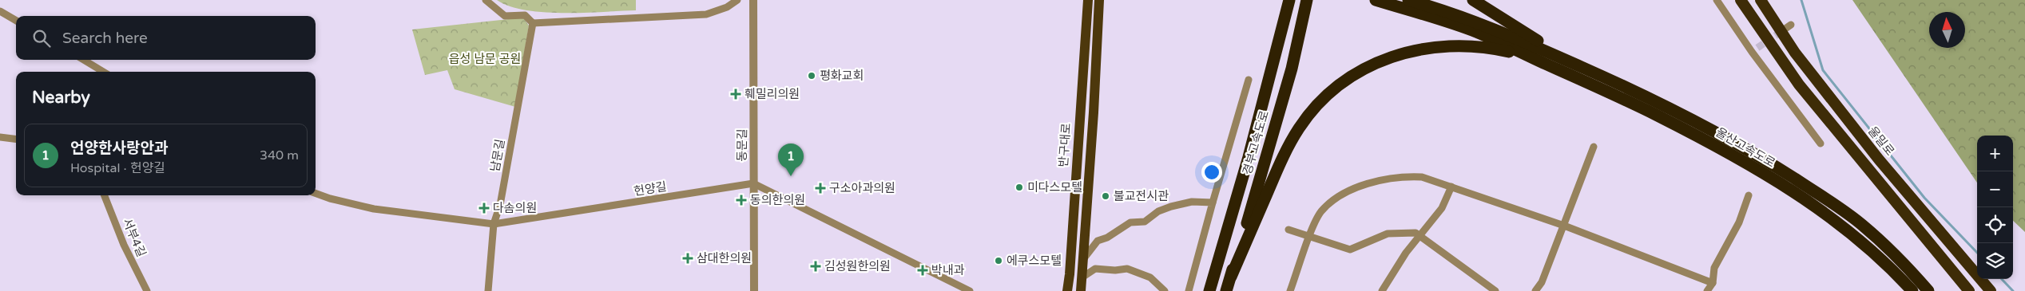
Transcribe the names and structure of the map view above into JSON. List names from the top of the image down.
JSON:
{
  "streets": {
    "highway": ["울밀로", "경부고속도로", "울산고속도로"],
    "main road": ["반구대로"],
    "street": [
      "동문길",
      "남문길",
      "헌양길",
      "서부4길"
    ]
  },
  "crossings": [
    ["동문길", "헌양길"],
    ["남문길", "헌양길"]
  ],
  "parks": ["읍성 남문 공원"],
  "places": {
    "other": [
      "평화교회",
      "미다스모텔",
      "불교전시관",
      "에쿠스모텔"
    ],
    "health": [
      "훼밀리의원",
      "구소아과의원",
      "동의한의원",
      "다솜의원",
      "삼대한의원",
      "김성원한의원",
      "박내과"
    ]
  },
  "north": "top",
  "page": {
    "search": "Search here",
    "heading": "Nearby",
    "list": [
      {
        "mark": "1",
        "name": "언양한사랑안과",
        "note": "Hospital · 헌양길",
        "value": "340 m"
      }
    ],
    "map_buttons": ["+", "−"],
    "pins": "1"
  }
}
